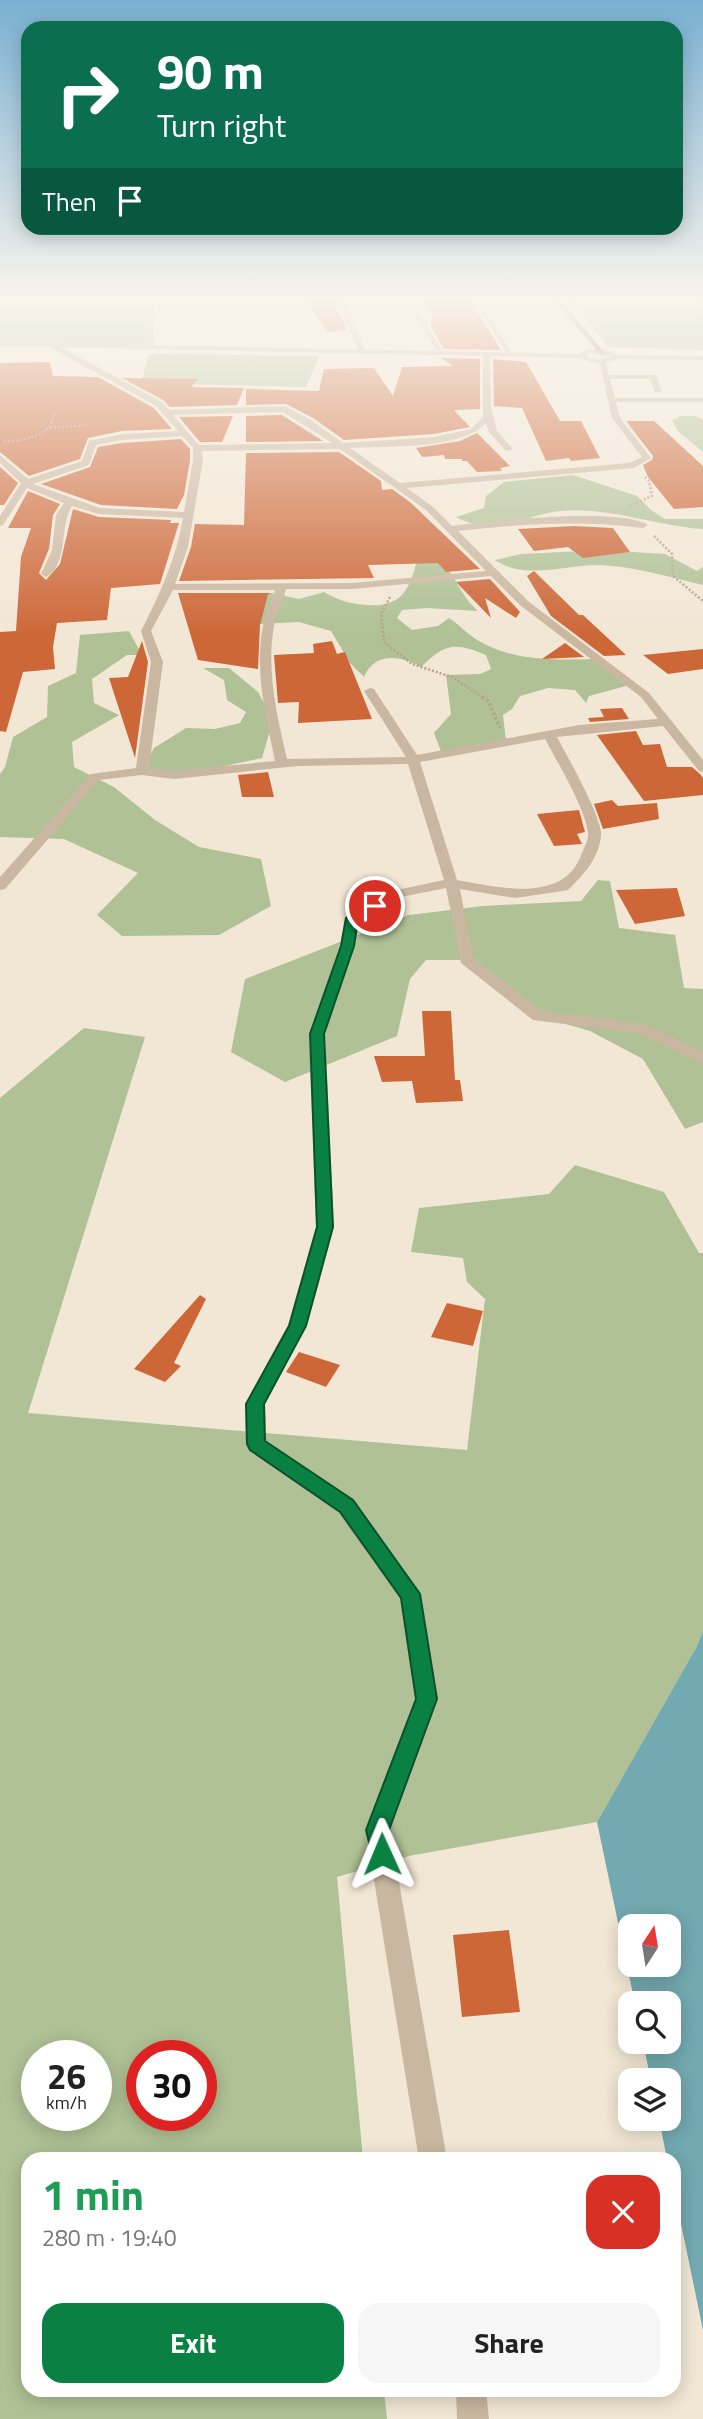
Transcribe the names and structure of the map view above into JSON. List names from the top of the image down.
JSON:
{
  "north": "top",
  "page": {
    "turn": ["90 m", "Turn right"],
    "then": "Then",
    "speed": "26 km/h",
    "limit": "30",
    "heading": ["1 min", "280 m · 19:40"],
    "buttons": ["Exit", "Share"]
  }
}
